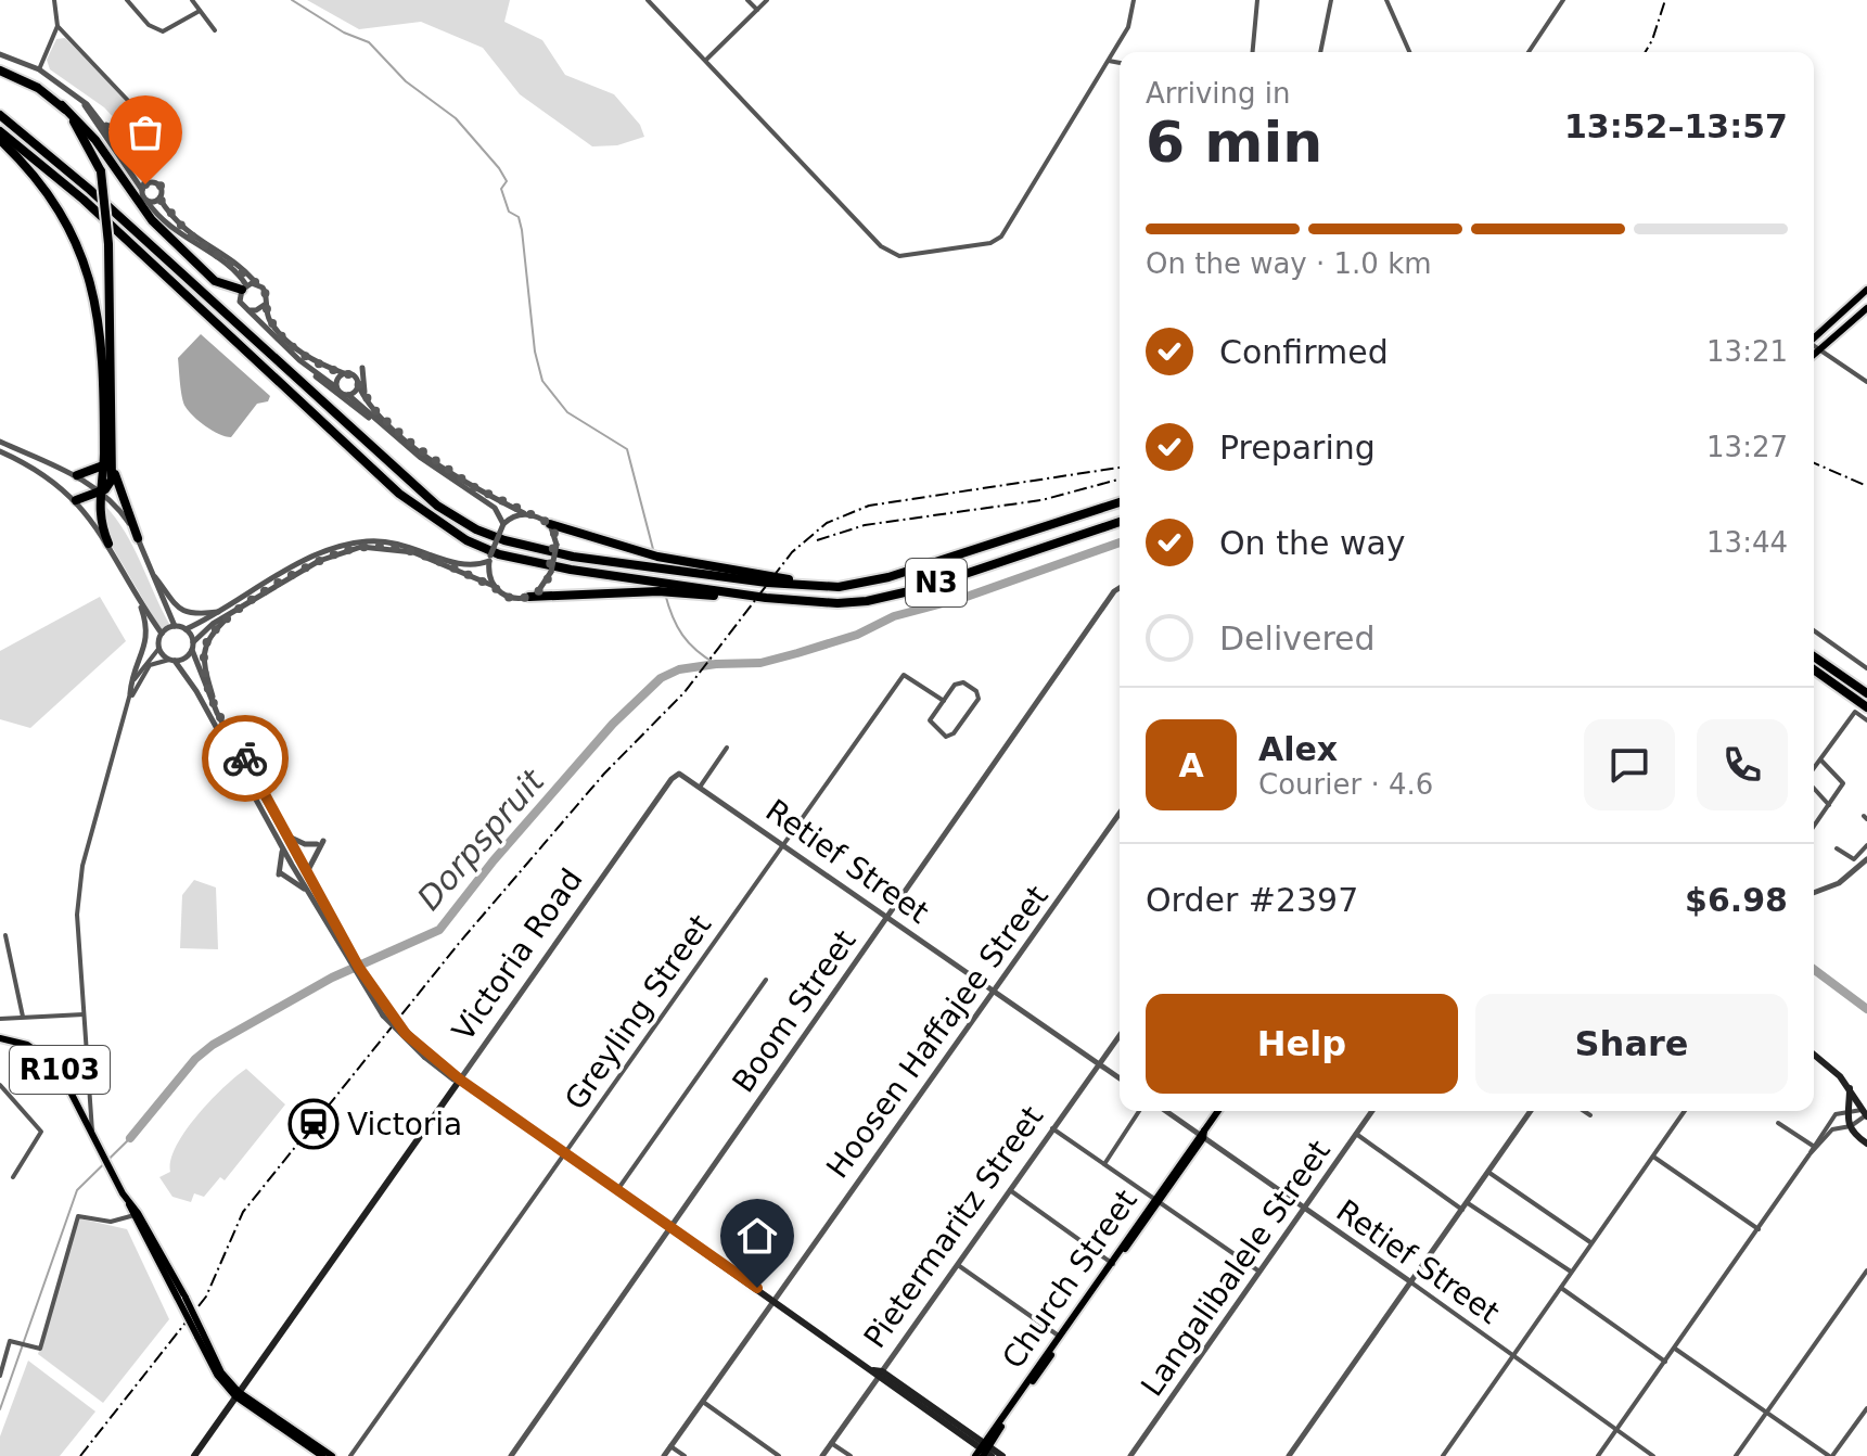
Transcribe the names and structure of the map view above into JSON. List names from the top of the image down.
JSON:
{
  "streets": {
    "highway": ["N3"],
    "main road": ["Victoria Road", "R103", "Church Street"],
    "street": [
      "Retief Street",
      "Boom Street",
      "Greyling Street",
      "Hoosen Haffajee Street",
      "Pietermaritz Street",
      "Langalibalele Street"
    ]
  },
  "crossings": [
    ["Retief Street", "Victoria Road"],
    ["Retief Street", "Boom Street"],
    ["Retief Street", "Greyling Street"],
    ["Retief Street", "Hoosen Haffajee Street"],
    ["Retief Street", "Pietermaritz Street"],
    ["Retief Street", "Langalibalele Street"],
    ["Retief Street", "Church Street"],
    ["Victoria Road", "R103"]
  ],
  "water": ["Dorpspruit"],
  "places": {
    "station": ["Victoria"]
  },
  "page": {
    "heading": ["6 min", "Arriving in", "13:52–13:57"],
    "panel": [
      "Alex",
      "Courier · 4.6",
      "Order #2397",
      "$6.98"
    ],
    "bar": "On the way · 1.0 km",
    "list": [
      ["Confirmed", "13:21"],
      ["Preparing", "13:27"],
      ["On the way", "13:44"],
      "Delivered"
    ],
    "round": "A",
    "buttons": ["Help", "Share"]
  }
}
